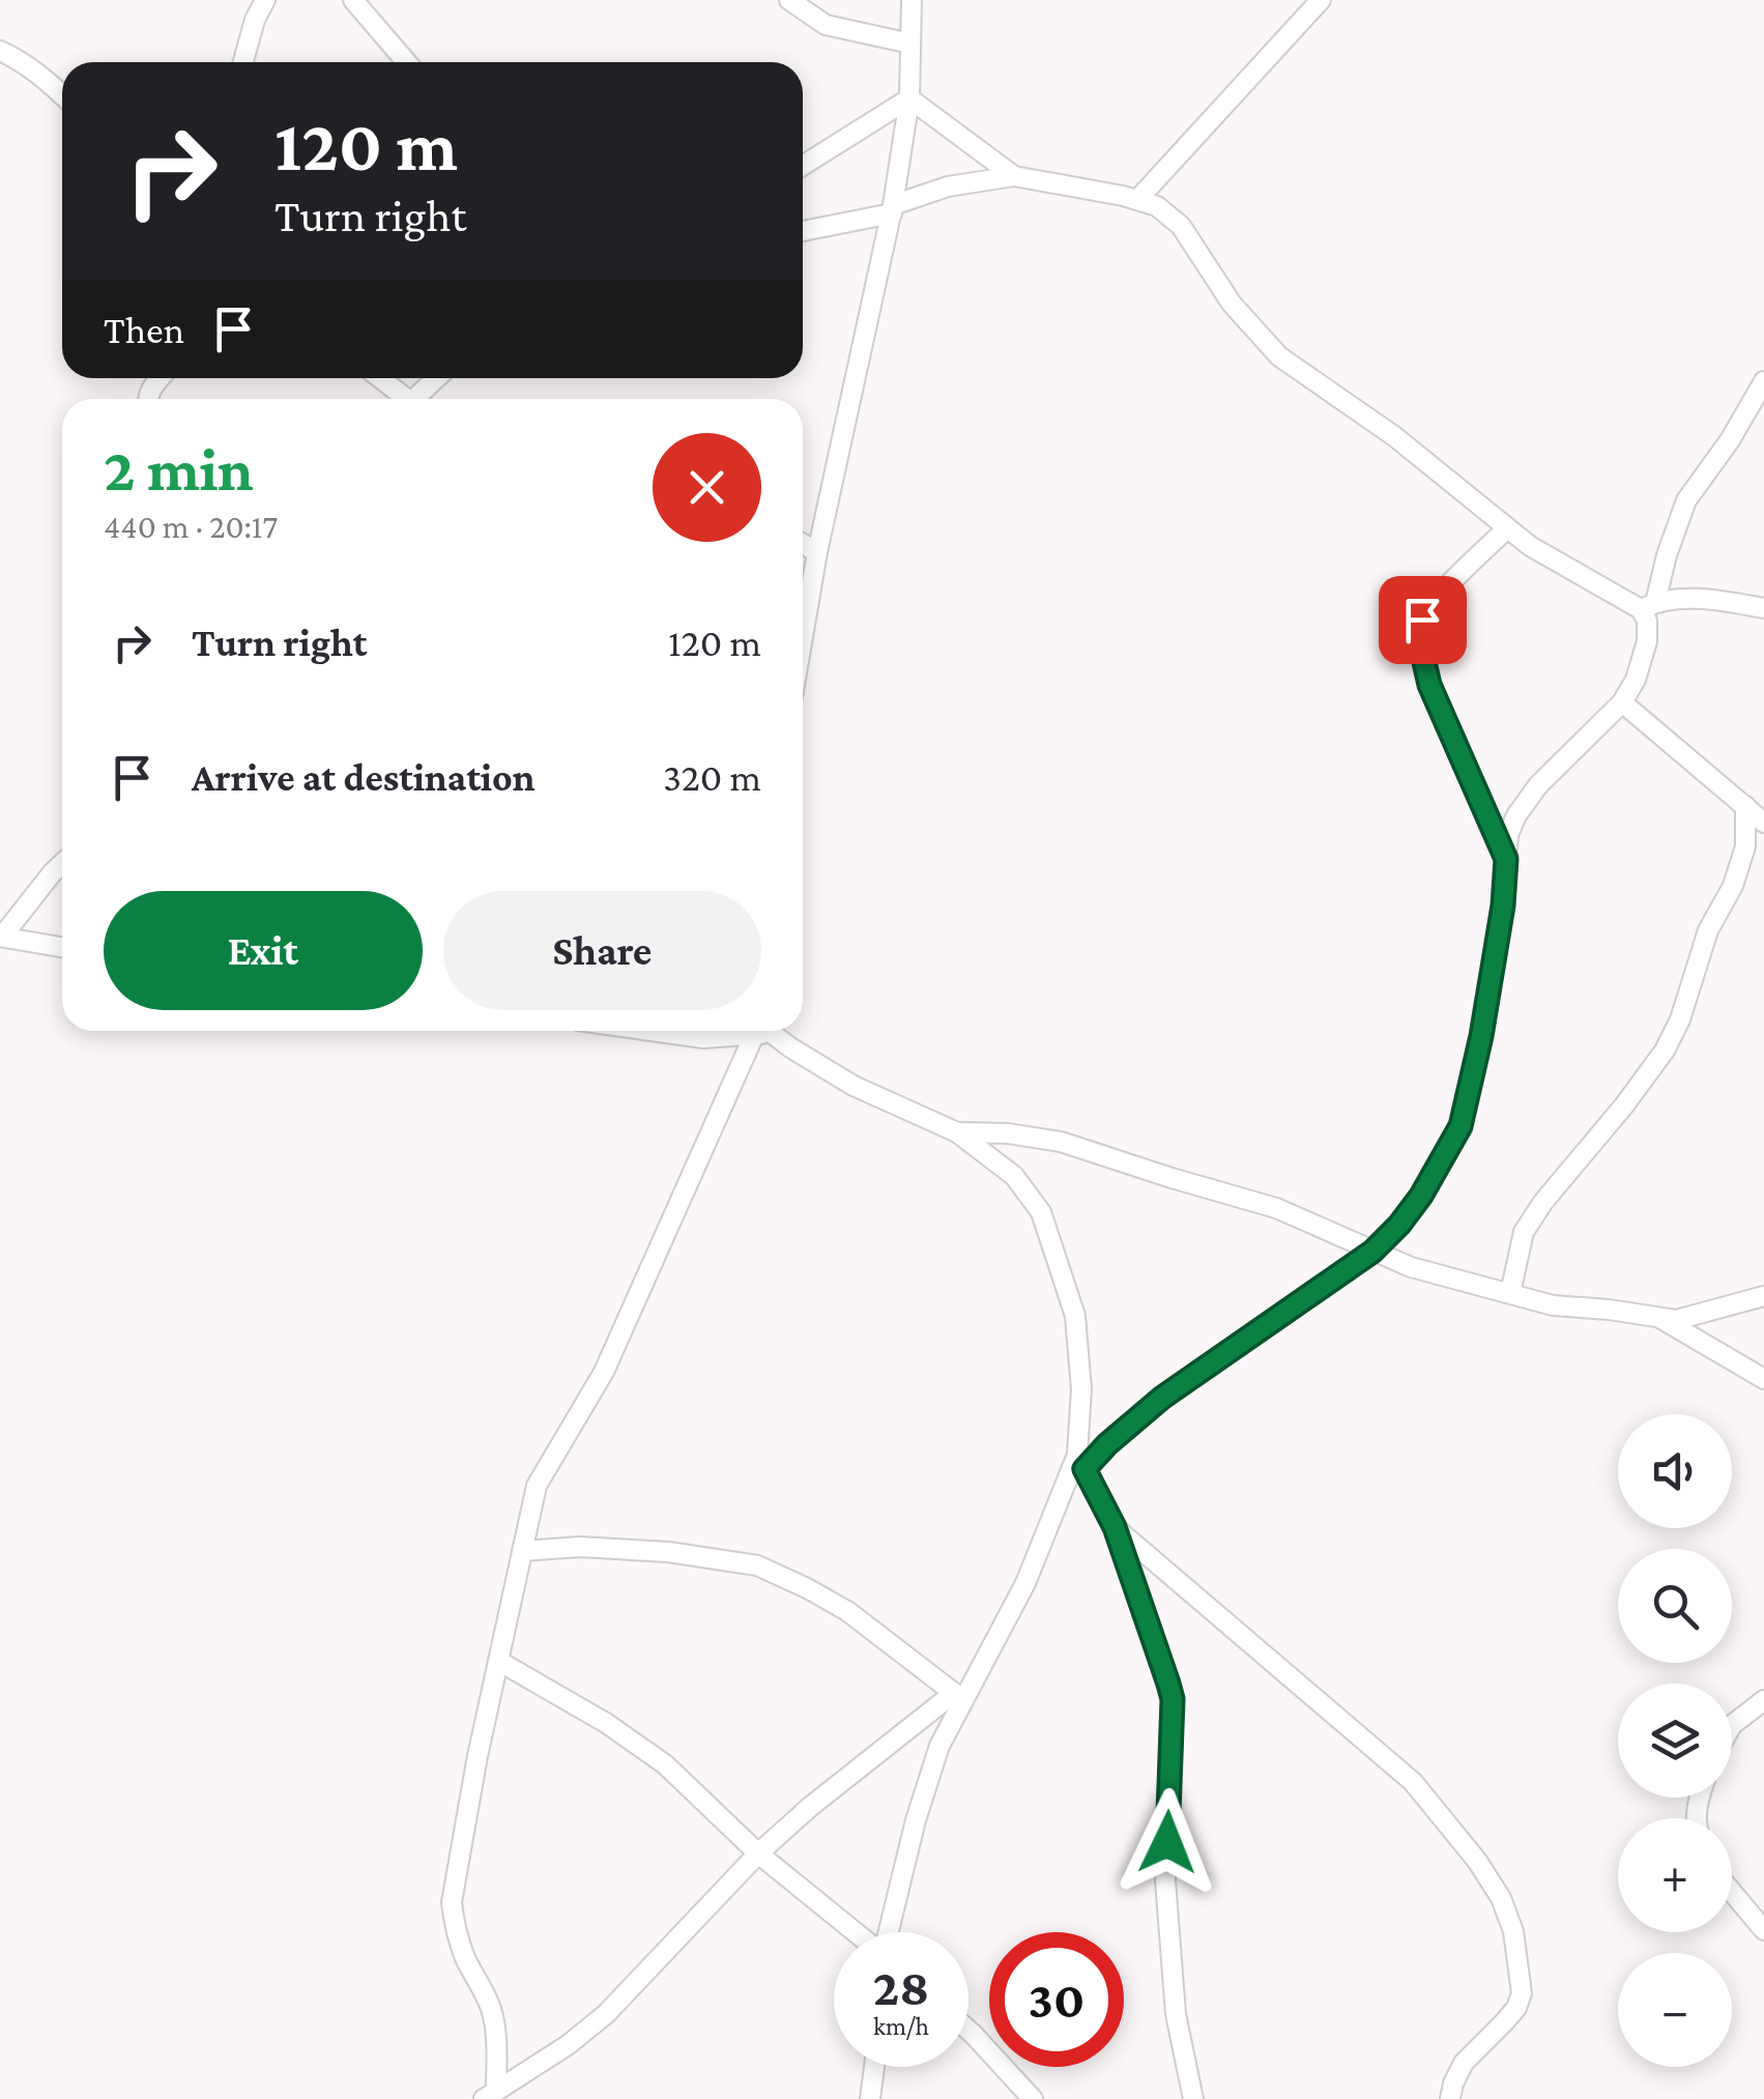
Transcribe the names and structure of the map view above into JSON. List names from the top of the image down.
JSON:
{
  "page": {
    "turn": ["120 m", "Turn right"],
    "then": "Then",
    "heading": ["2 min", "440 m · 20:17"],
    "list": [
      {
        "name": "Turn right",
        "value": "120 m"
      },
      {
        "name": "Arrive at destination",
        "value": "320 m"
      }
    ],
    "buttons": ["Exit", "Share"],
    "map_buttons": ["+", "−"],
    "speed": "28 km/h",
    "limit": "30"
  }
}
